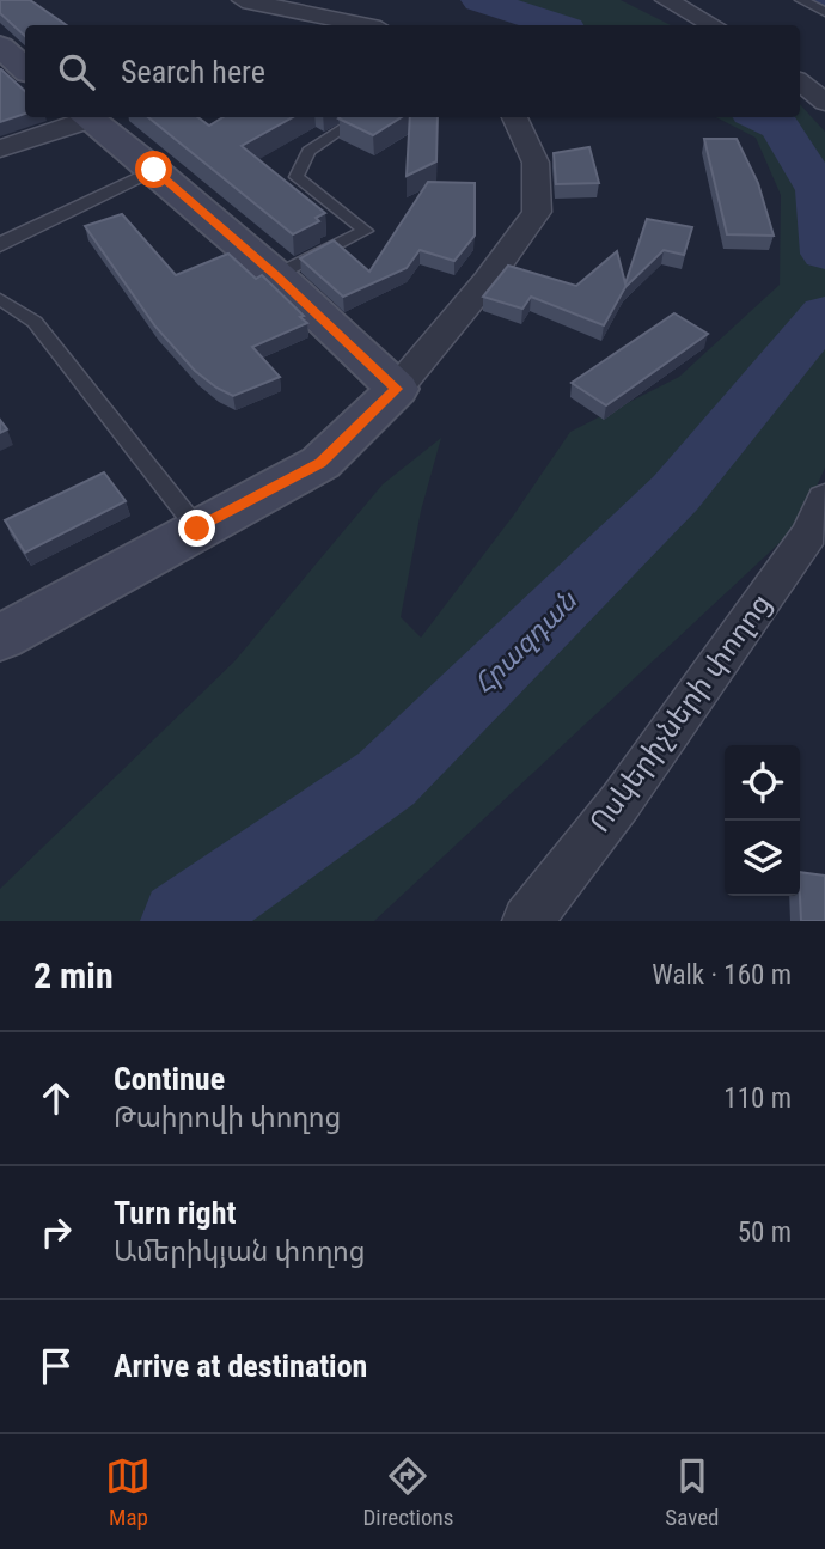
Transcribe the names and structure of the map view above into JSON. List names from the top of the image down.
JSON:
{
  "streets": {
    "street": ["Ոսկերիչների փողոց"]
  },
  "water": ["Հրազդան"],
  "page": {
    "search": "Search here",
    "heading": ["2 min", "Walk · 160 m"],
    "list": [
      ["Continue", "Թաիրովի փողոց", "110 m"],
      ["Turn right", "Ամերիկյան փողոց", "50 m"],
      "Arrive at destination"
    ],
    "nav": ["Map", "Directions", "Saved"]
  }
}
